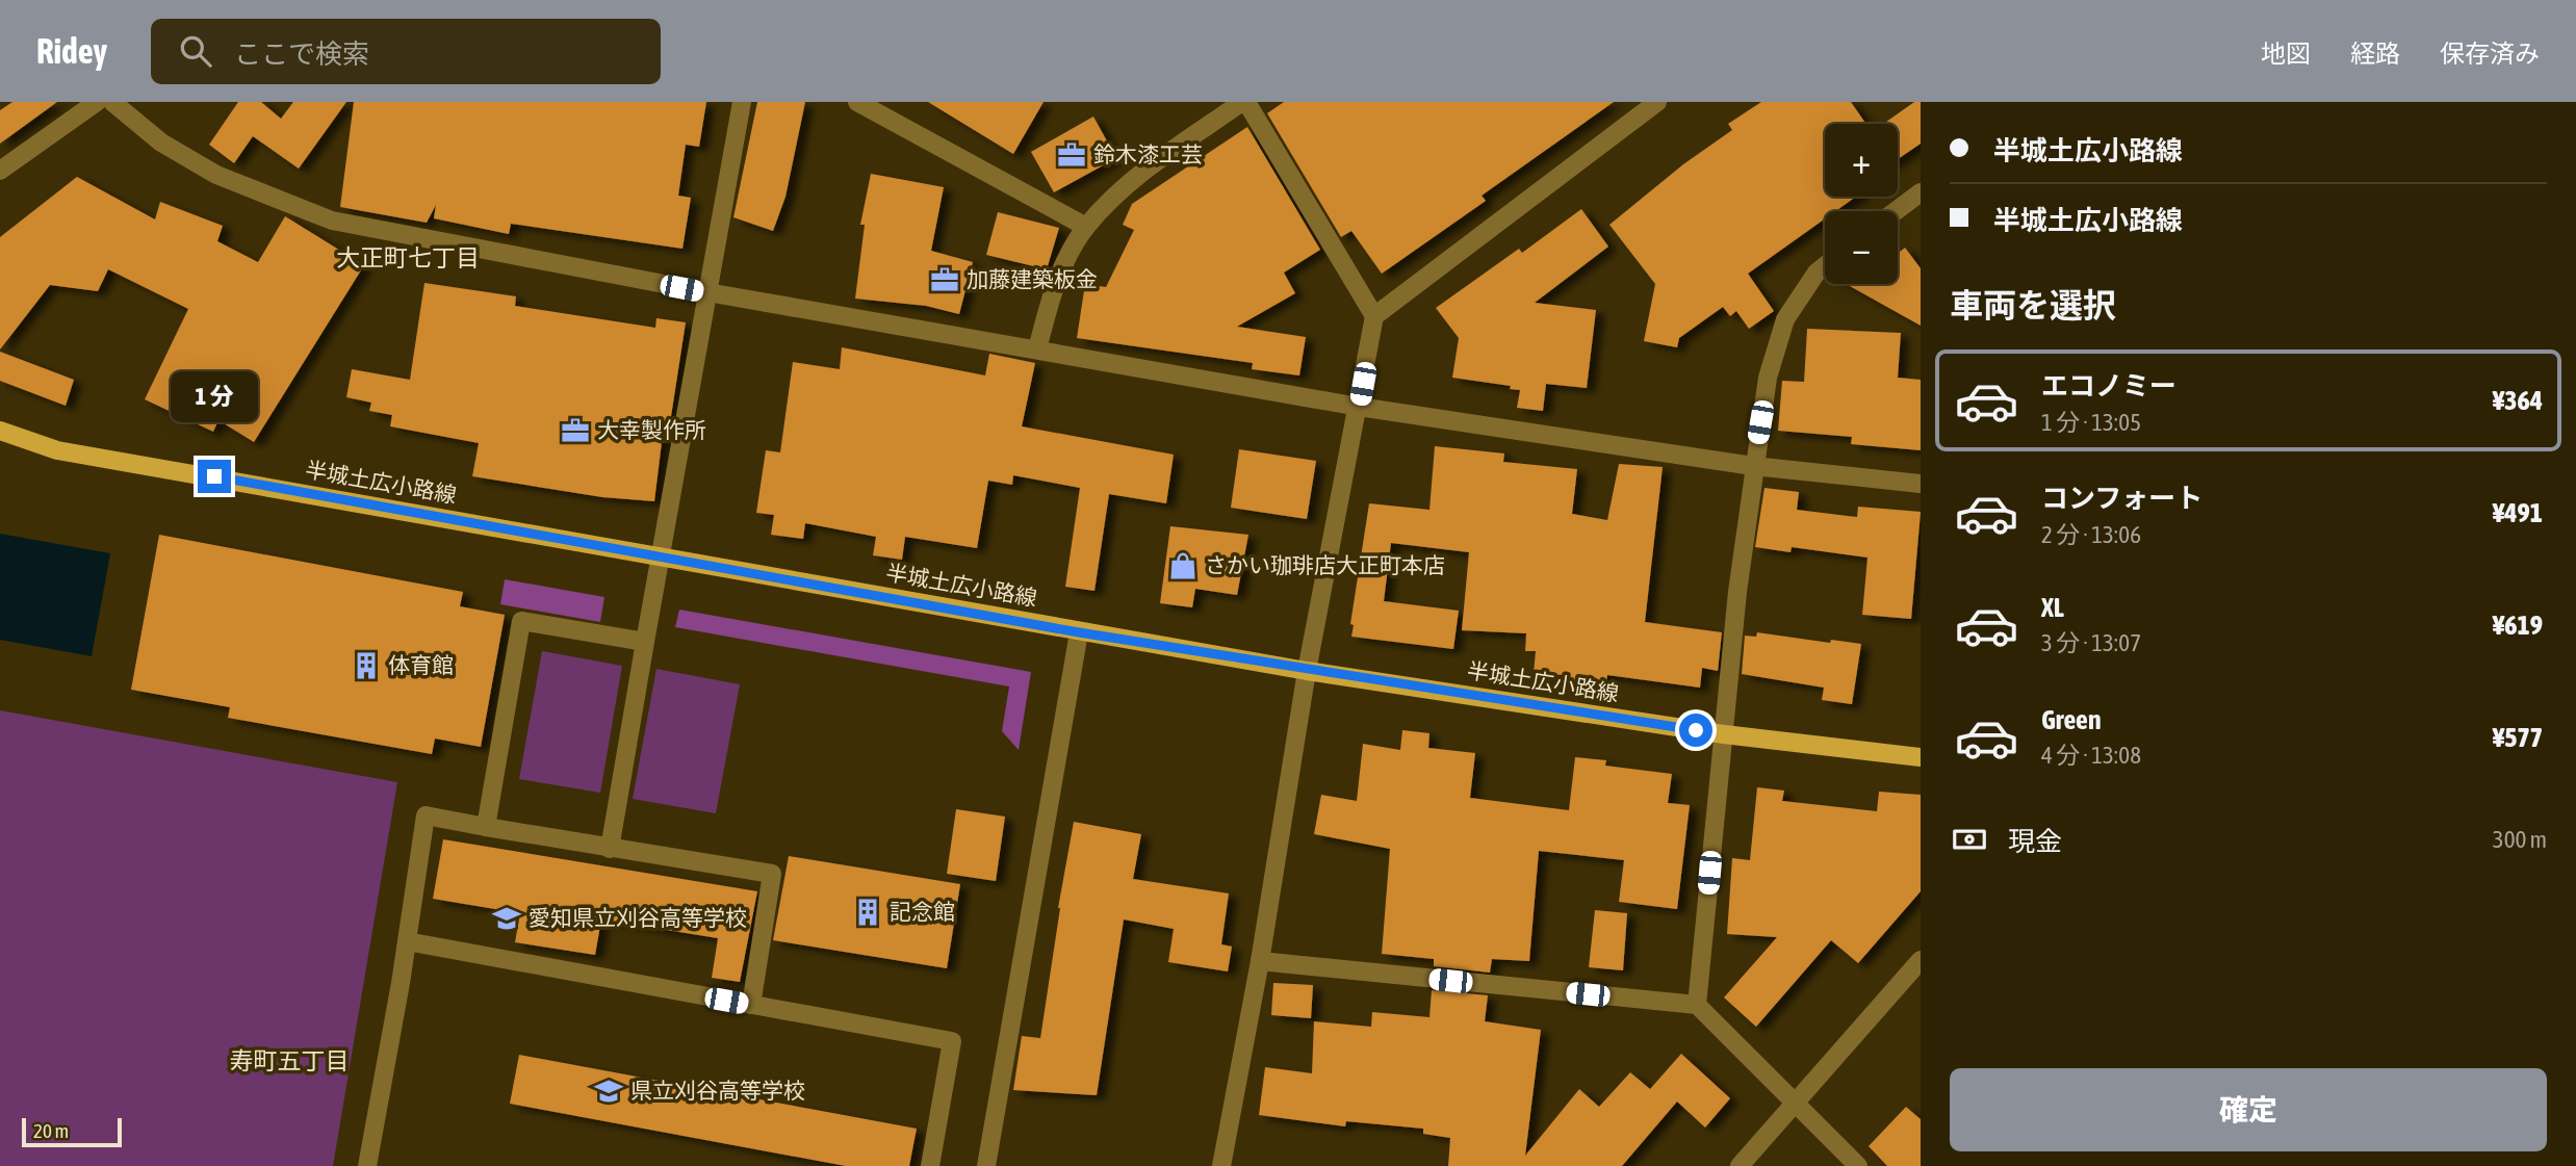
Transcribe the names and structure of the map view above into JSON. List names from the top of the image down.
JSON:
{
  "streets": {
    "main road": ["半城土広小路線"]
  },
  "districts": ["大正町七丁目", "寿町五丁目"],
  "places": {
    "office": ["鈴木漆工芸", "加藤建築板金", "大幸製作所"],
    "shop": ["さかい珈琲店大正町本店"],
    "building": ["体育館", "記念館"],
    "school or university": ["愛知県立刈谷高等学校", "県立刈谷高等学校"]
  },
  "scale_bar": "20 m",
  "page": {
    "header": "Ridey",
    "search": "ここで検索",
    "nav": ["地図", "経路", "保存済み"],
    "banner": ["半城土広小路線", "半城土広小路線"],
    "map_buttons": ["+", "−"],
    "heading": "車両を選択",
    "list": [
      {
        "name": "エコノミー",
        "note": "1 分 · 13:05",
        "value": "¥364"
      },
      {
        "name": "コンフォート",
        "note": "2 分 · 13:06",
        "value": "¥491"
      },
      {
        "name": "XL",
        "note": "3 分 · 13:07",
        "value": "¥619"
      },
      {
        "name": "Green",
        "note": "4 分 · 13:08",
        "value": "¥577"
      }
    ],
    "bubble": "1 分",
    "pay": ["現金", "300 m"],
    "buttons": "確定",
    "scale": "20 m"
  }
}
